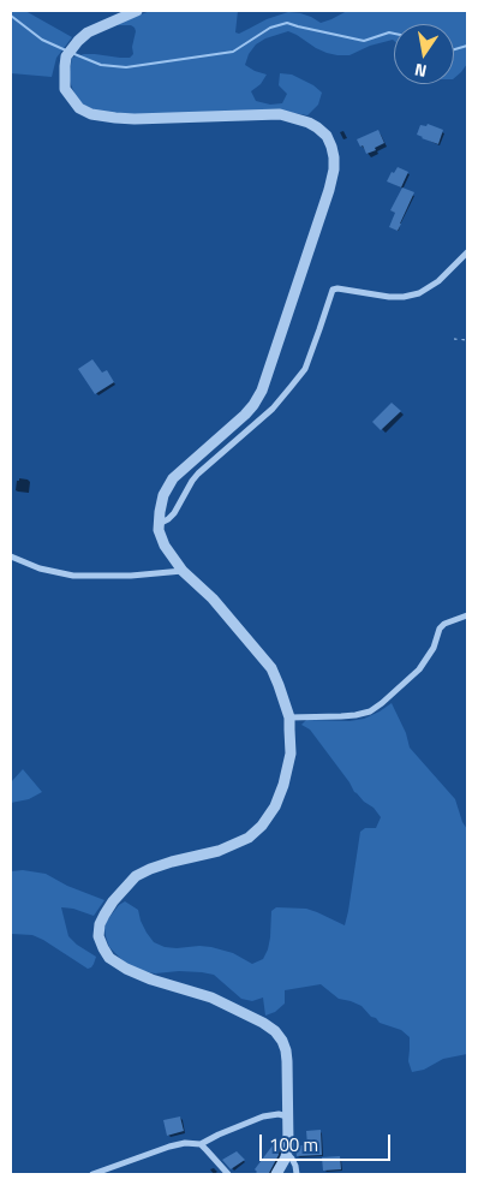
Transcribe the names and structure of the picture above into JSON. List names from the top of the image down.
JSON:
{
  "scale_bar": "100 m",
  "north": "bottom"
}
